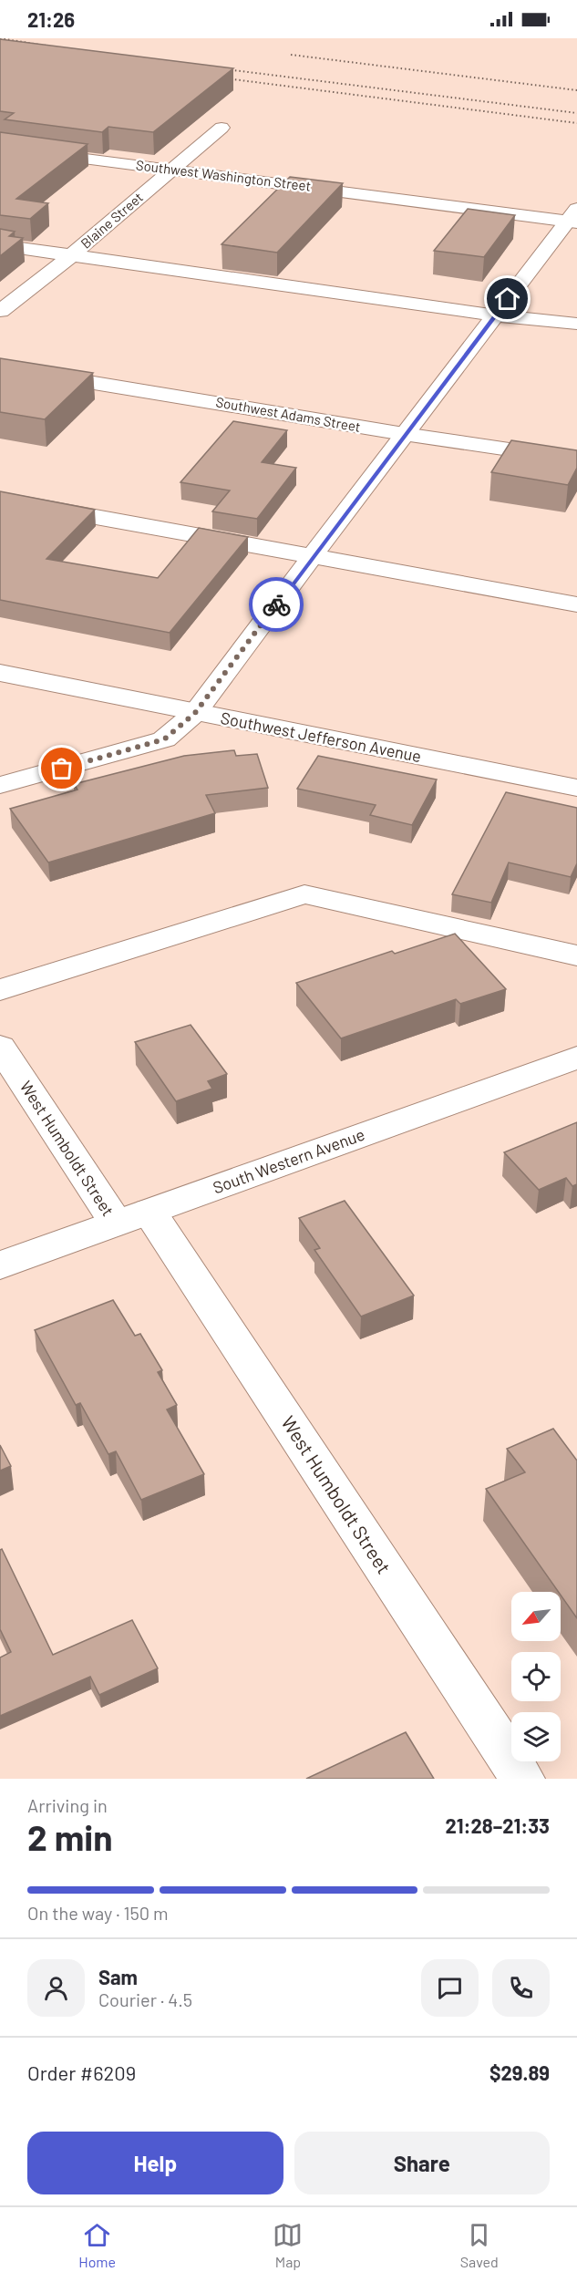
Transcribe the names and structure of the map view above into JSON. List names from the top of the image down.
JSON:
{
  "streets": {
    "street": [
      "Southwest Washington Street",
      "Blaine Street",
      "Southwest Adams Street",
      "Southwest Jefferson Avenue",
      "West Humboldt Street",
      "South Western Avenue"
    ]
  },
  "crossings": [
    ["Southwest Washington Street", "Blaine Street"],
    ["West Humboldt Street", "South Western Avenue"]
  ],
  "north": "bottom left",
  "page": {
    "status": "21:26",
    "heading": ["2 min", "Arriving in", "21:28–21:33"],
    "panel": [
      "Sam",
      "Courier · 4.5",
      "Order #6209",
      "$29.89"
    ],
    "bar": "On the way · 150 m",
    "buttons": ["Help", "Share"],
    "tabs": ["Home", "Map", "Saved"]
  }
}
